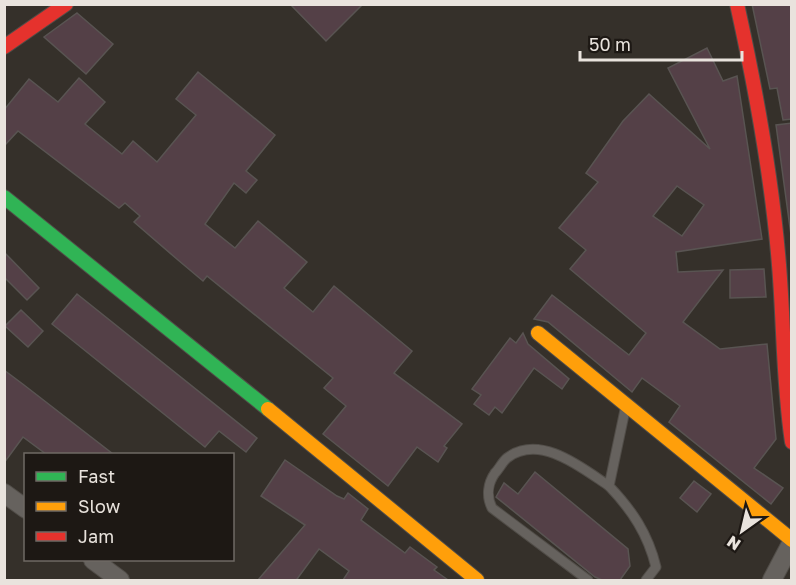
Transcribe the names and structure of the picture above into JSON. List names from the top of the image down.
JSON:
{
  "legend": ["Fast", "Slow", "Jam"],
  "scale_bar": "50 m",
  "north": "bottom left"
}
